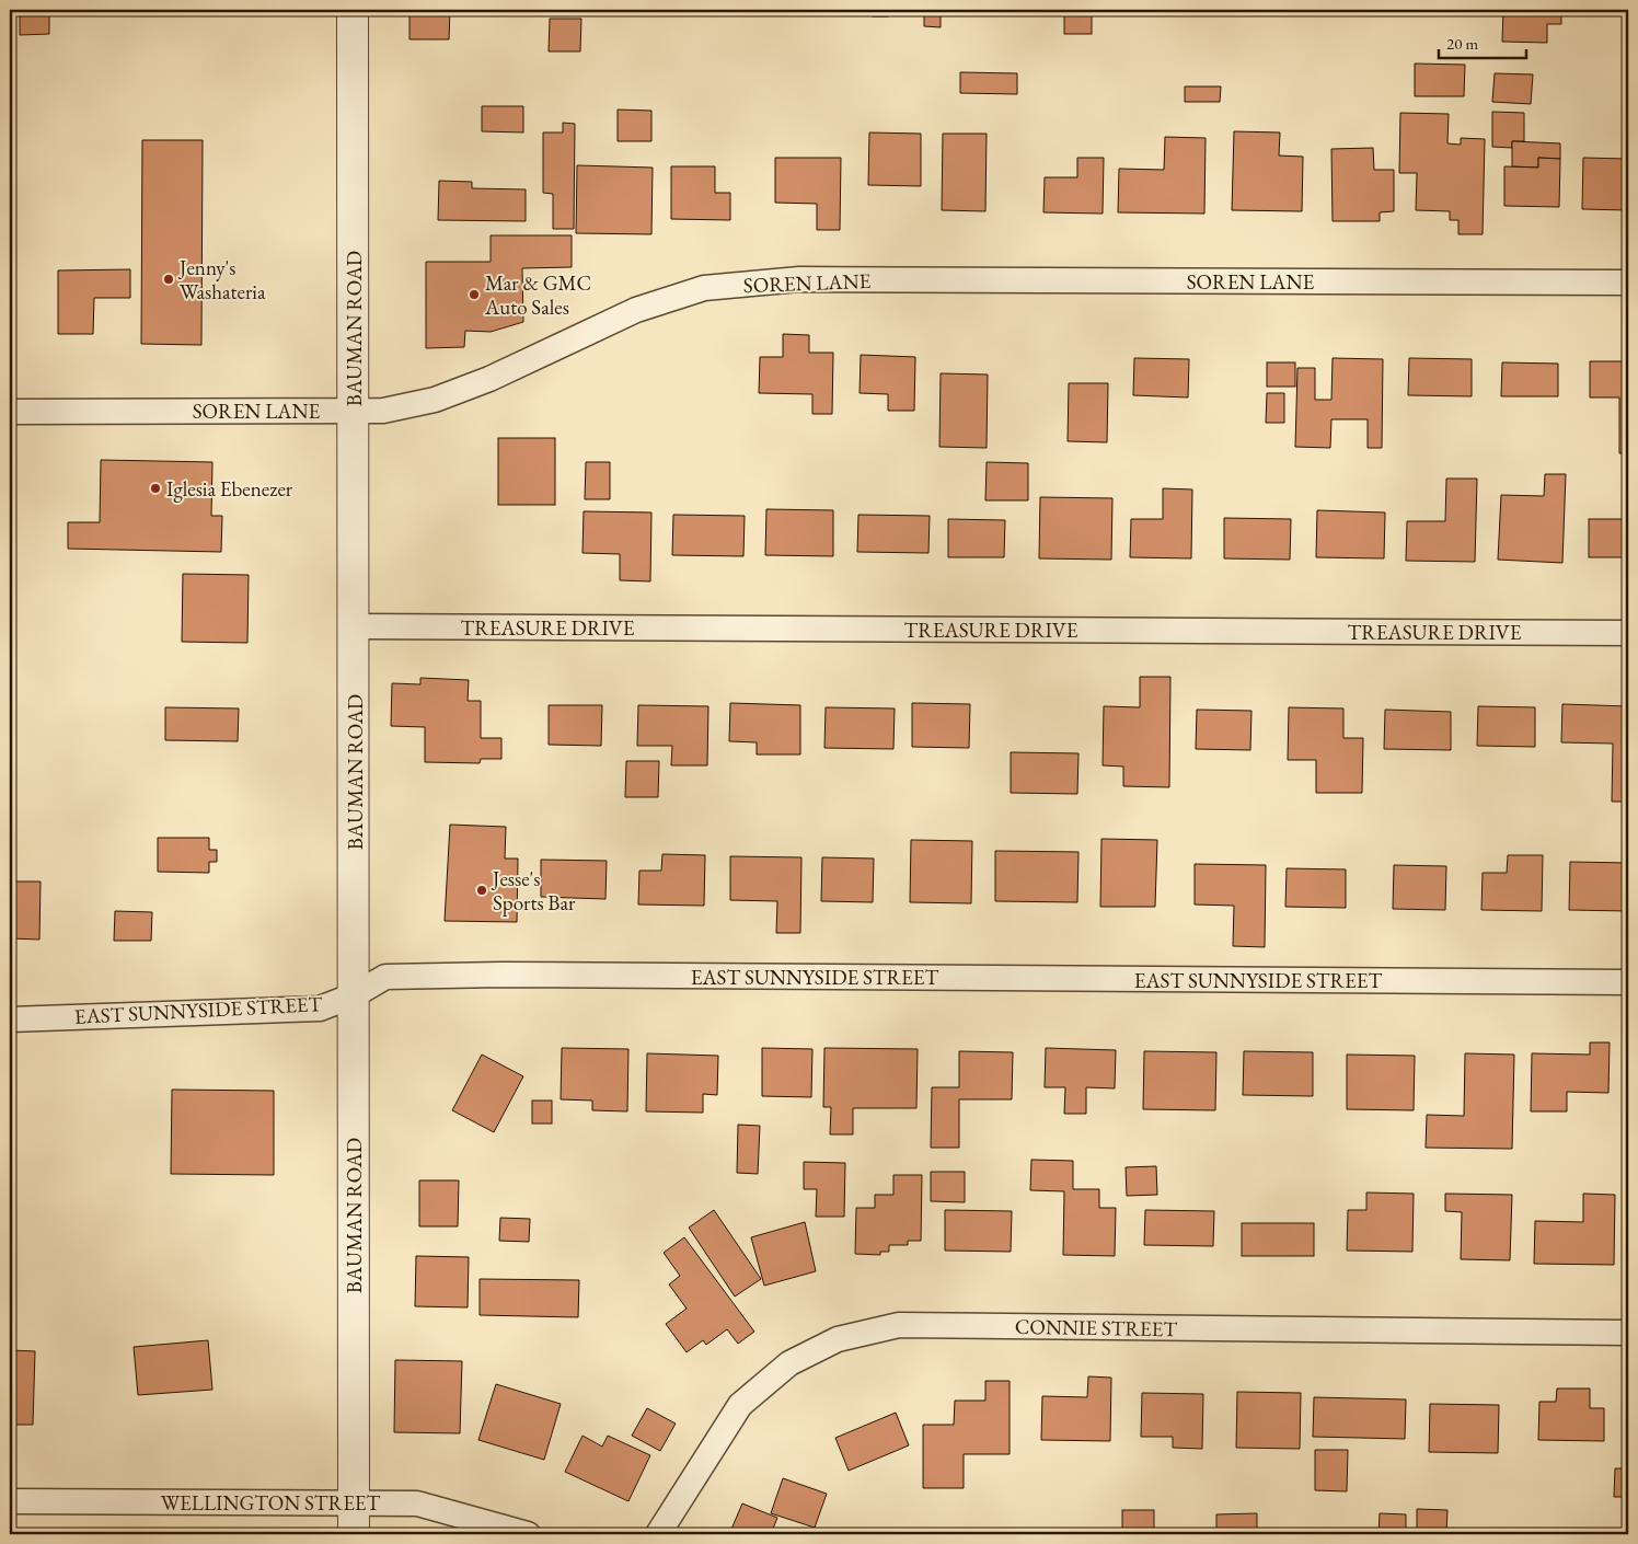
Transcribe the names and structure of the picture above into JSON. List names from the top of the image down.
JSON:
{
  "streets": {
    "street": [
      "SOREN LANE",
      "BAUMAN ROAD",
      "TREASURE DRIVE",
      "EAST SUNNYSIDE STREET",
      "CONNIE STREET",
      "WELLINGTON STREET"
    ]
  },
  "crossings": [
    ["SOREN LANE", "BAUMAN ROAD"],
    ["BAUMAN ROAD", "TREASURE DRIVE"],
    ["BAUMAN ROAD", "EAST SUNNYSIDE STREET"],
    ["BAUMAN ROAD", "WELLINGTON STREET"]
  ],
  "places": [
    "Jenny's Washateria",
    "Mar & GMC Auto Sales",
    "Iglesia Ebenezer",
    "Jesse's Sports Bar"
  ],
  "scale_bar": "20 m"
}
